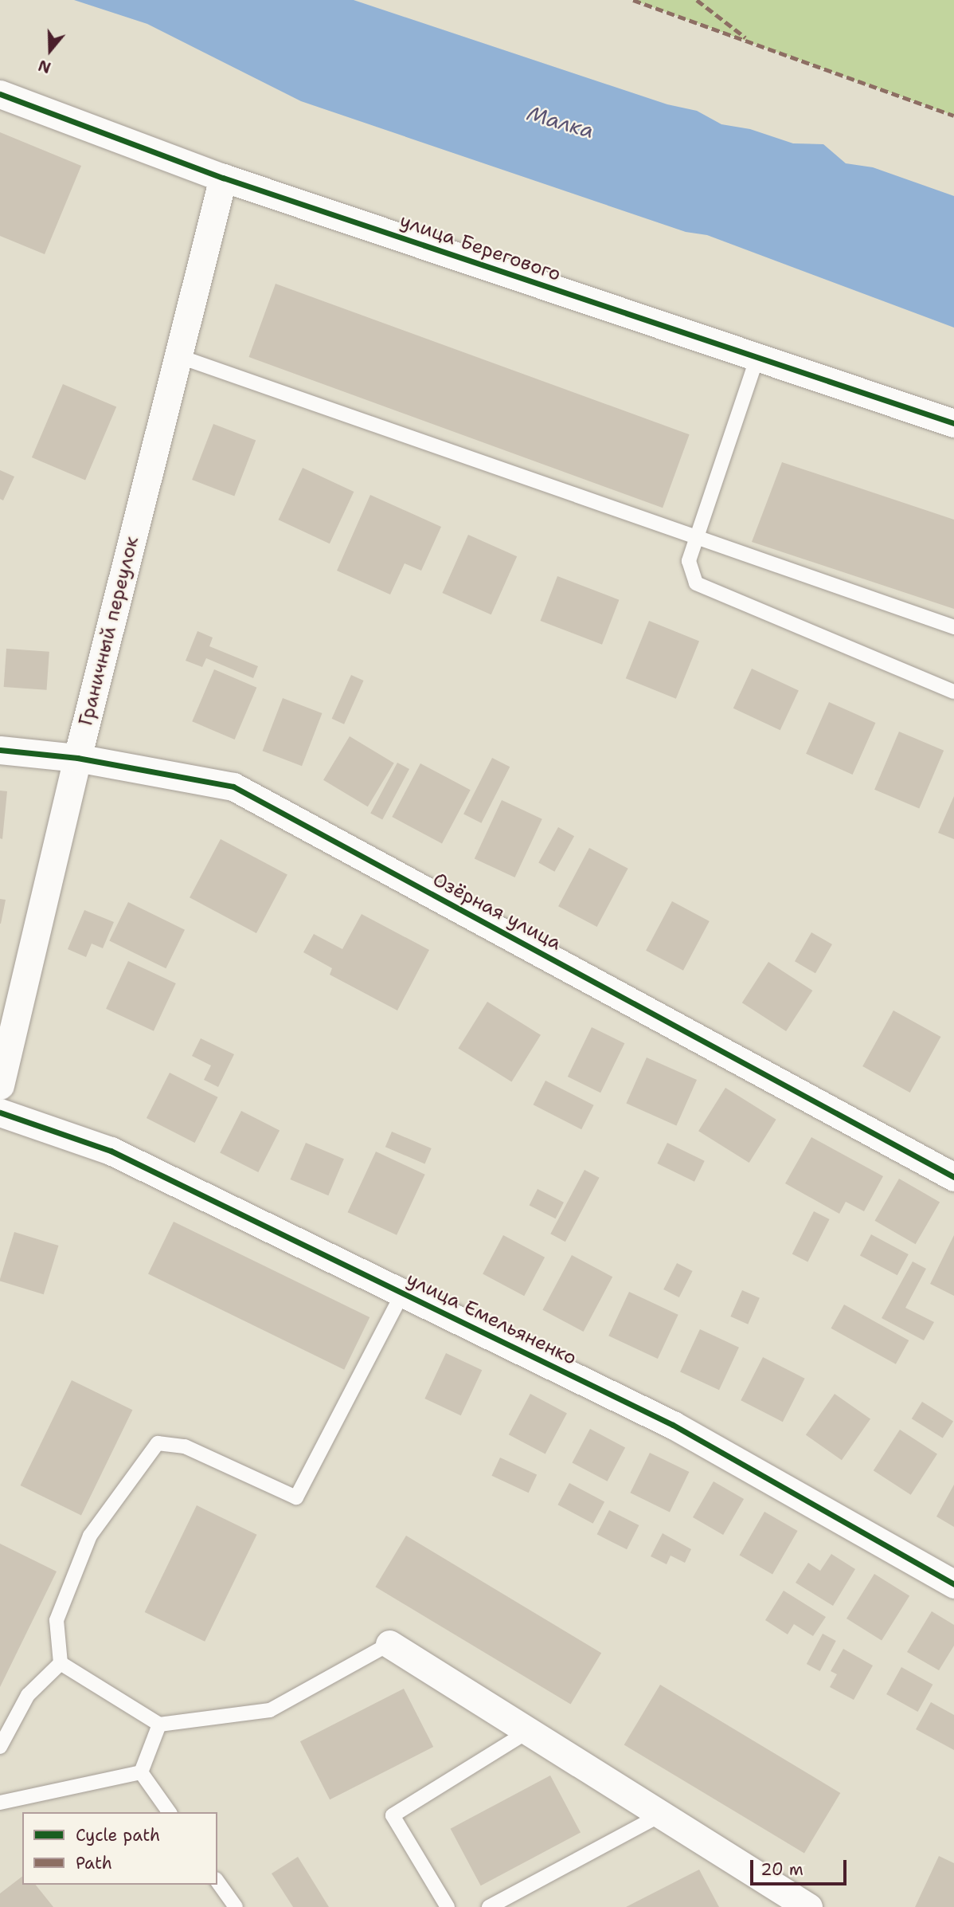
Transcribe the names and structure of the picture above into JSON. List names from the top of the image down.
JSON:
{
  "streets": {
    "street": [
      "улица Берегового",
      "Граничный переулок",
      "Озёрная улица",
      "улица Емельяненко"
    ]
  },
  "crossings": [
    ["улица Берегового", "Граничный переулок"],
    ["Граничный переулок", "Озёрная улица"]
  ],
  "water": ["Малка"],
  "legend": ["Cycle path", "Path"],
  "scale_bar": "20 m",
  "north": "bottom"
}
